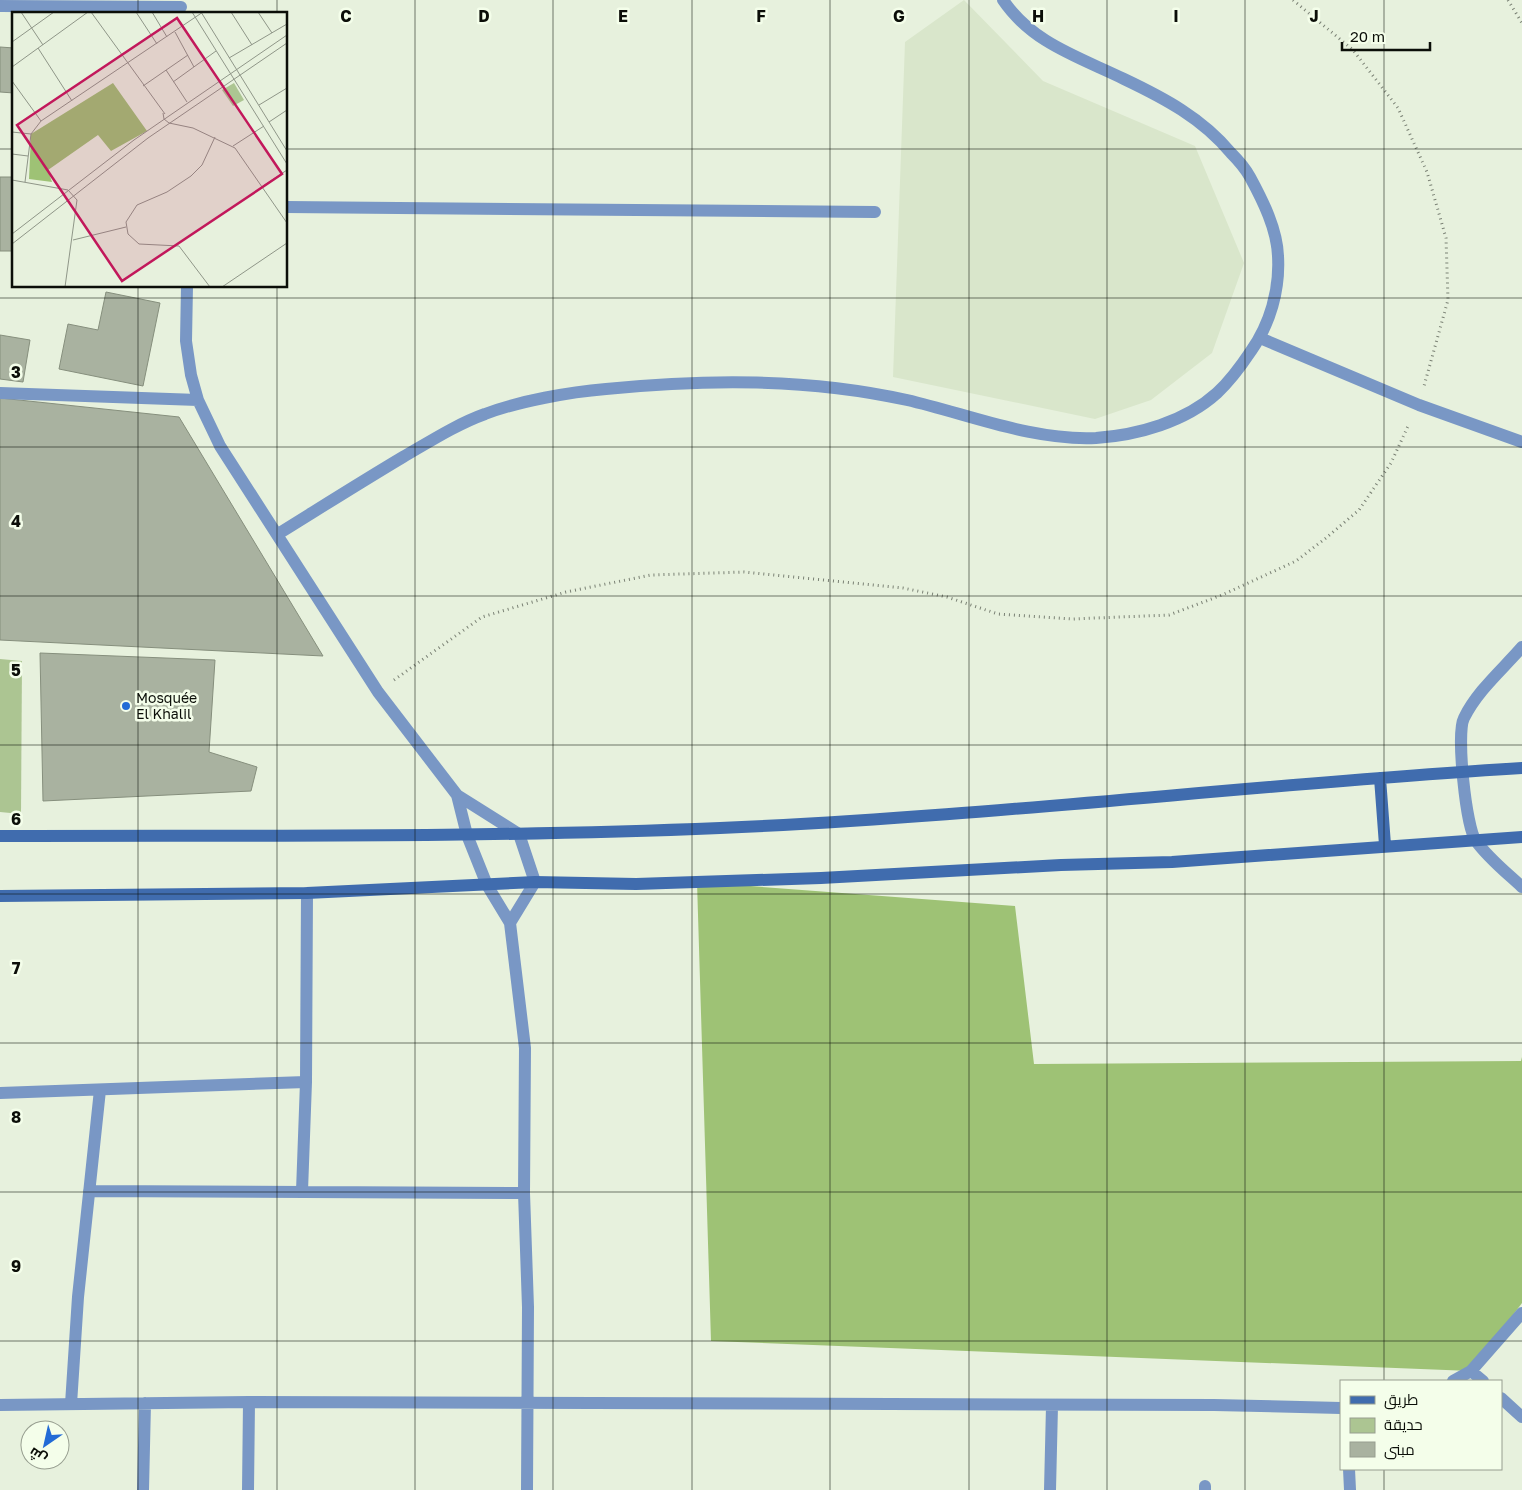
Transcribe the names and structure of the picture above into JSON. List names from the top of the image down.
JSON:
{
  "places": ["Mosquée El Khalil"],
  "legend": ["طريق", "حديقة", "مبنى"],
  "scale_bar": "20 m",
  "north": "bottom left",
  "grid": {
    "columns": [
      "C",
      "D",
      "E",
      "F",
      "G",
      "H",
      "I",
      "J"
    ],
    "rows": [
      "3",
      "4",
      "5",
      "6",
      "7",
      "8",
      "9"
    ]
  }
}
